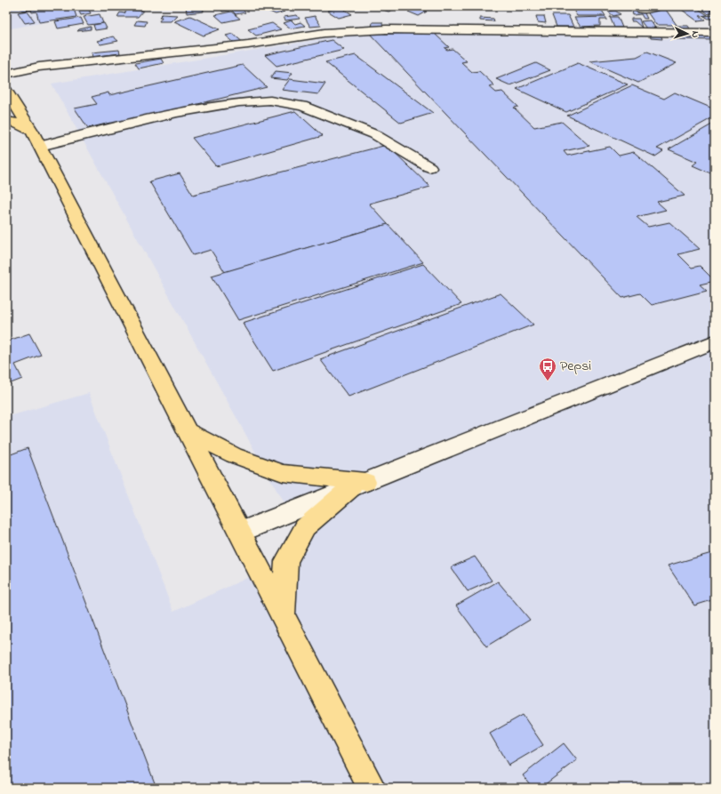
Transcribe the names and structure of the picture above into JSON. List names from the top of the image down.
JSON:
{
  "places": {
    "bus stop": ["Pepsi"]
  },
  "north": "right"
}
